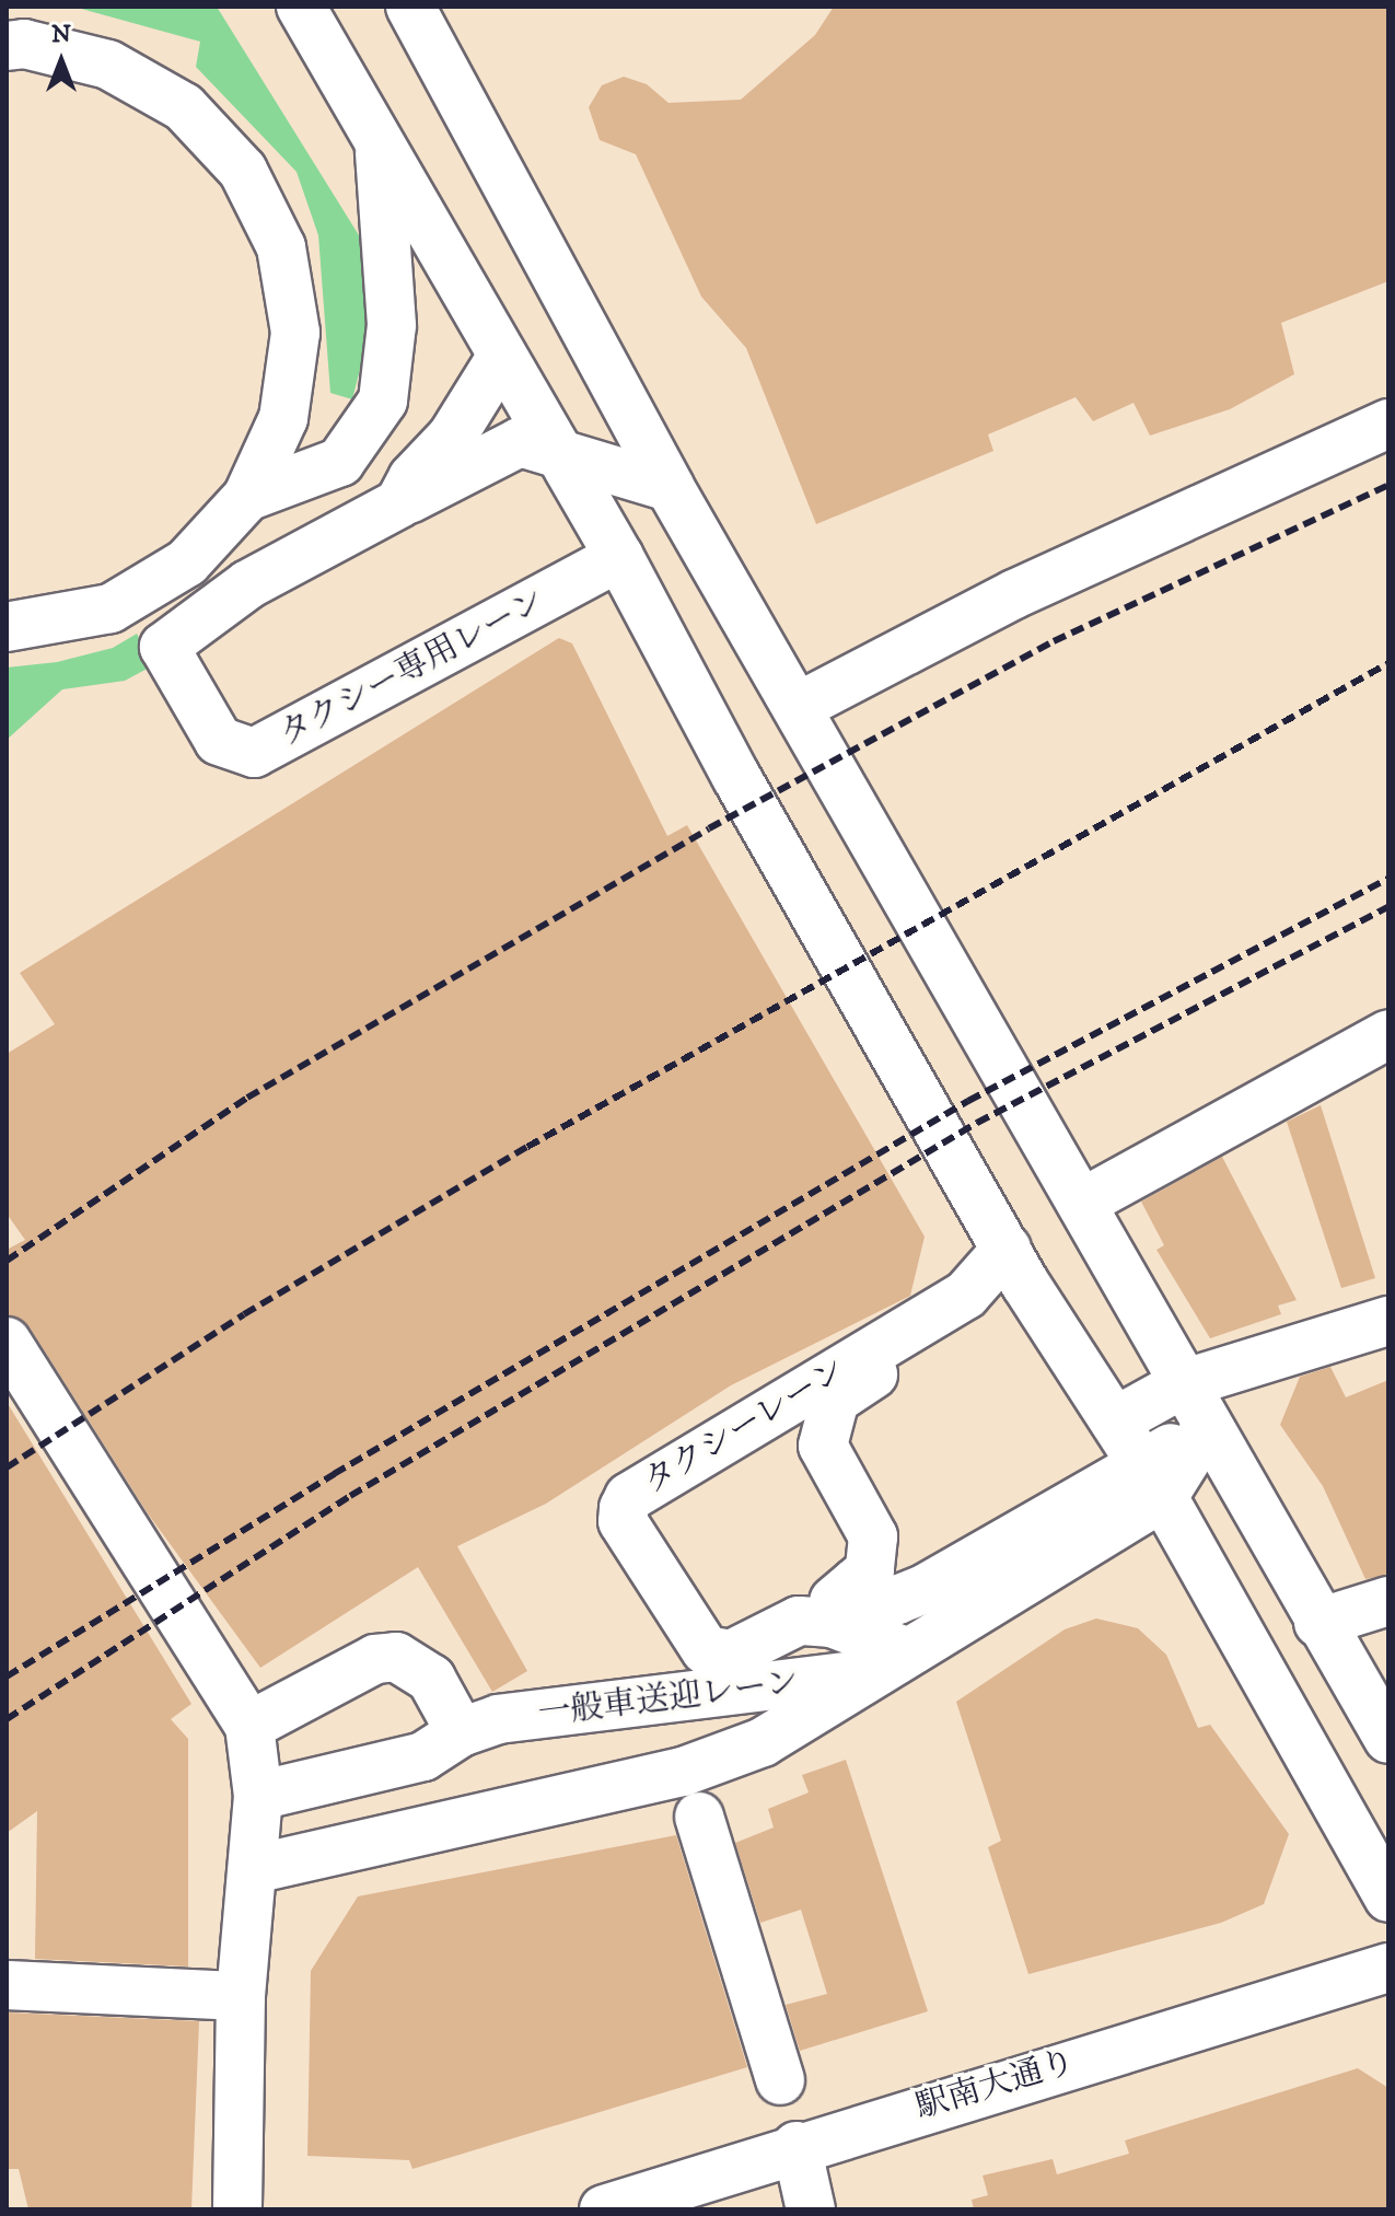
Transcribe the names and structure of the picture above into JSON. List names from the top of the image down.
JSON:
{
  "streets": {
    "street": [
      "タクシー専用レーン",
      "タクシーレーン",
      "一般車送迎レーン",
      "駅南大通り"
    ]
  },
  "north": "top"
}
